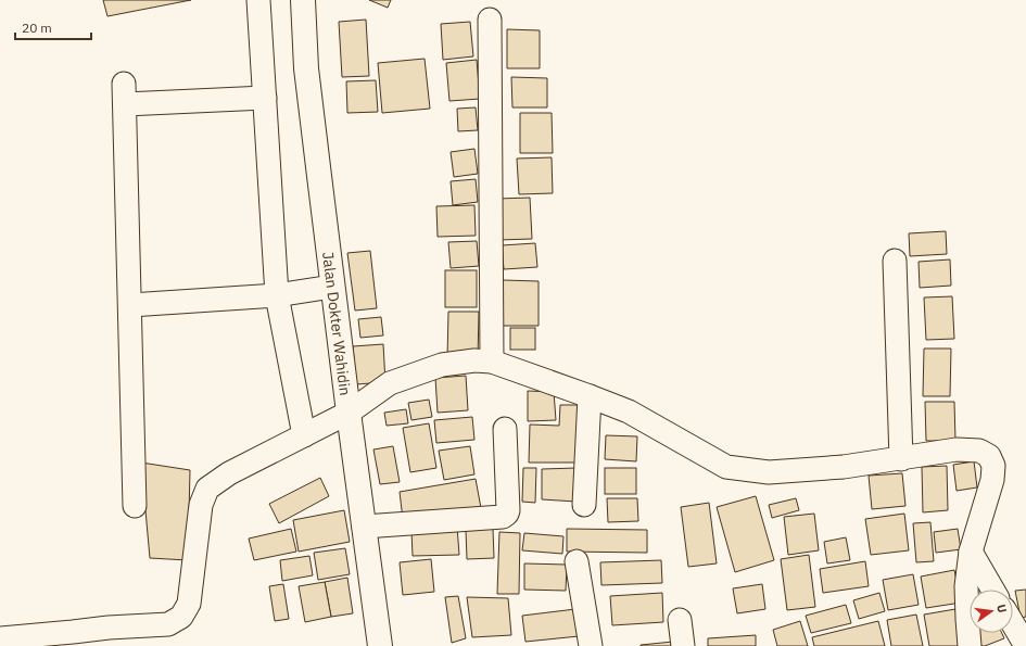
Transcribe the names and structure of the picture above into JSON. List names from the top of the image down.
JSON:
{
  "streets": {
    "main road": ["Jalan Dokter Wahidin"]
  },
  "scale_bar": "20 m",
  "north": "right"
}
